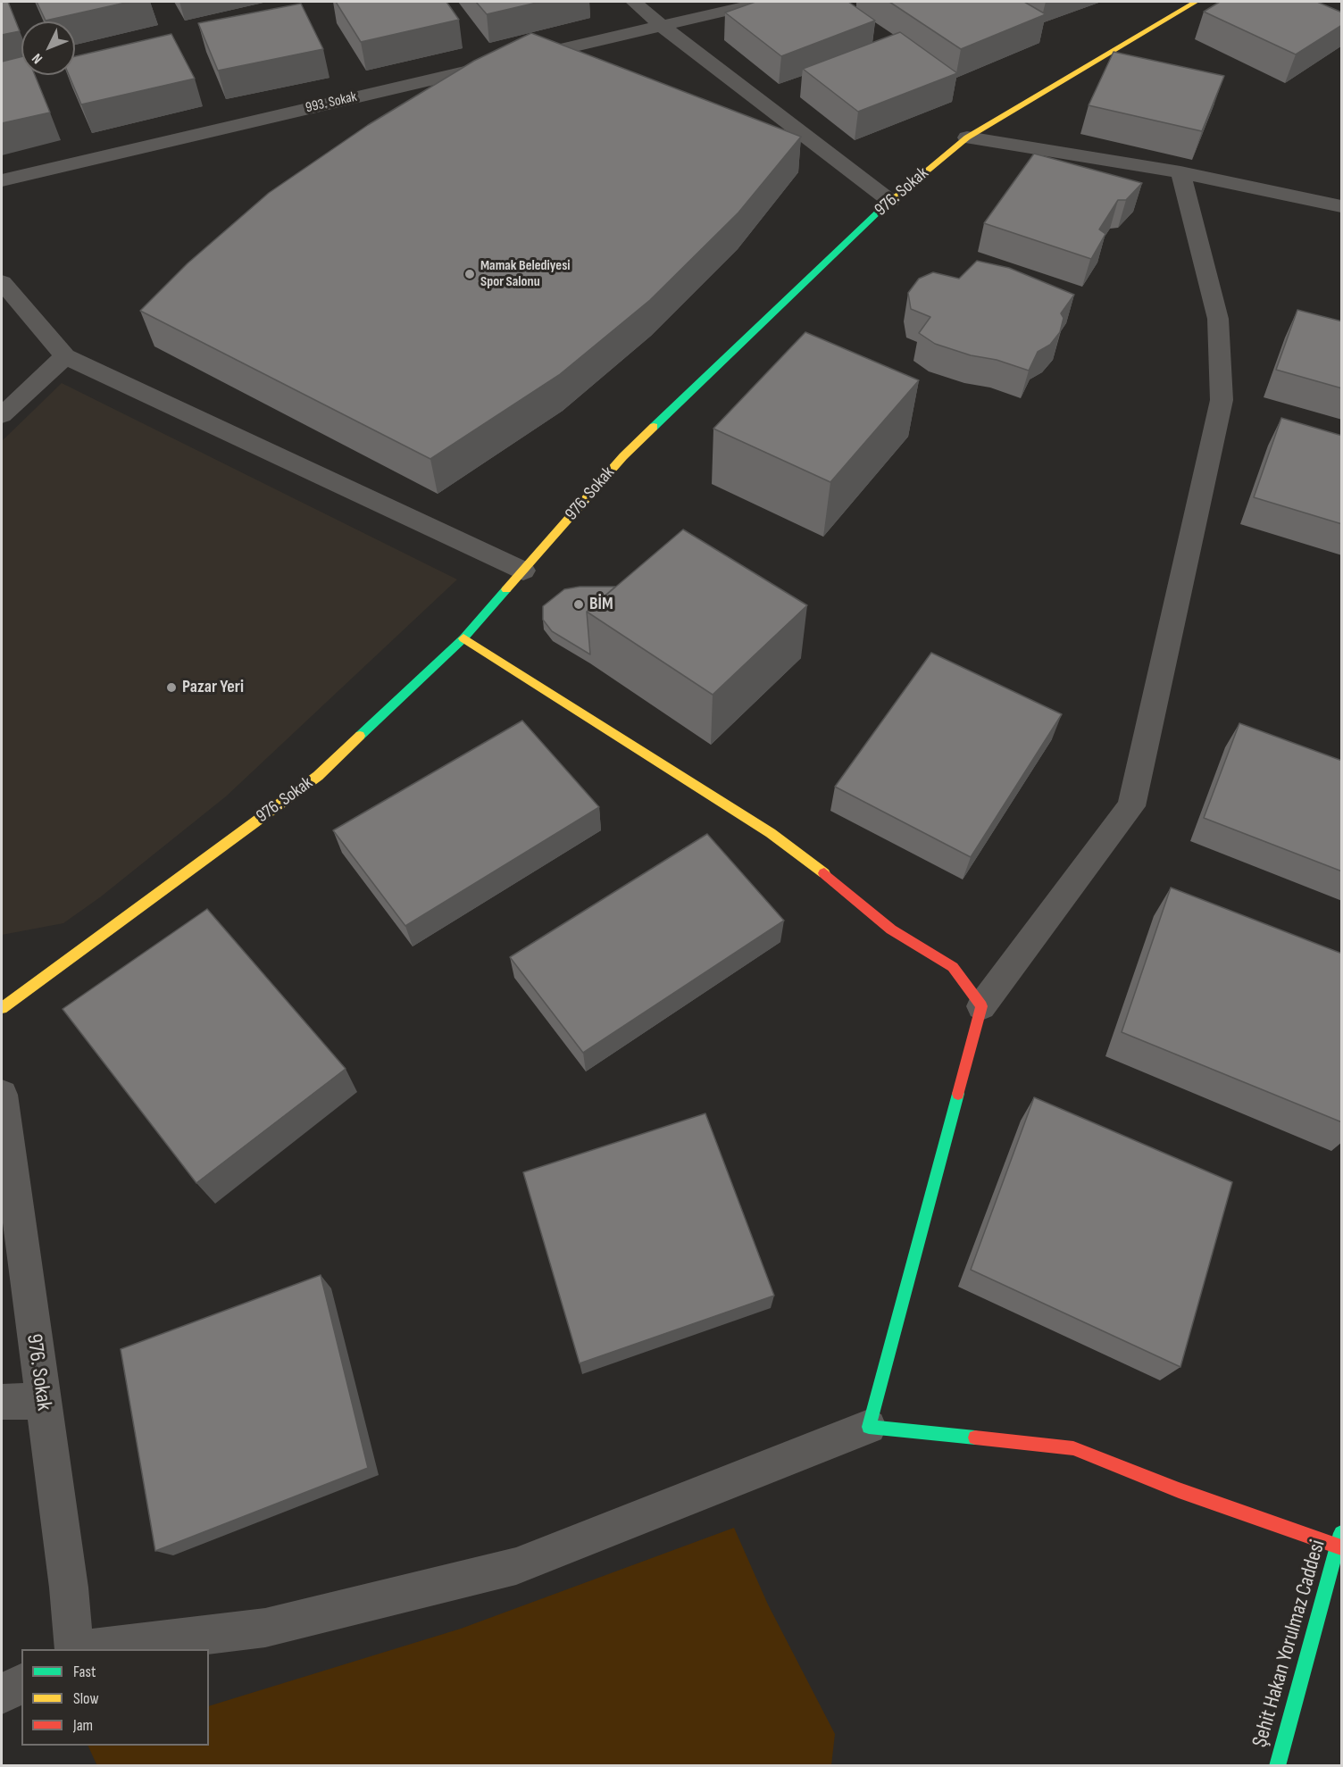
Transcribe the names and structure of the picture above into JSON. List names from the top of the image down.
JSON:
{
  "streets": {
    "street": ["993. Sokak", "976. Sokak", "Şehit Hakan Yorulmaz Caddesi"]
  },
  "places": ["Mamak Belediyesi Spor Salonu", "BİM", "Pazar Yeri"],
  "legend": ["Fast", "Slow", "Jam"],
  "north": "bottom left"
}
